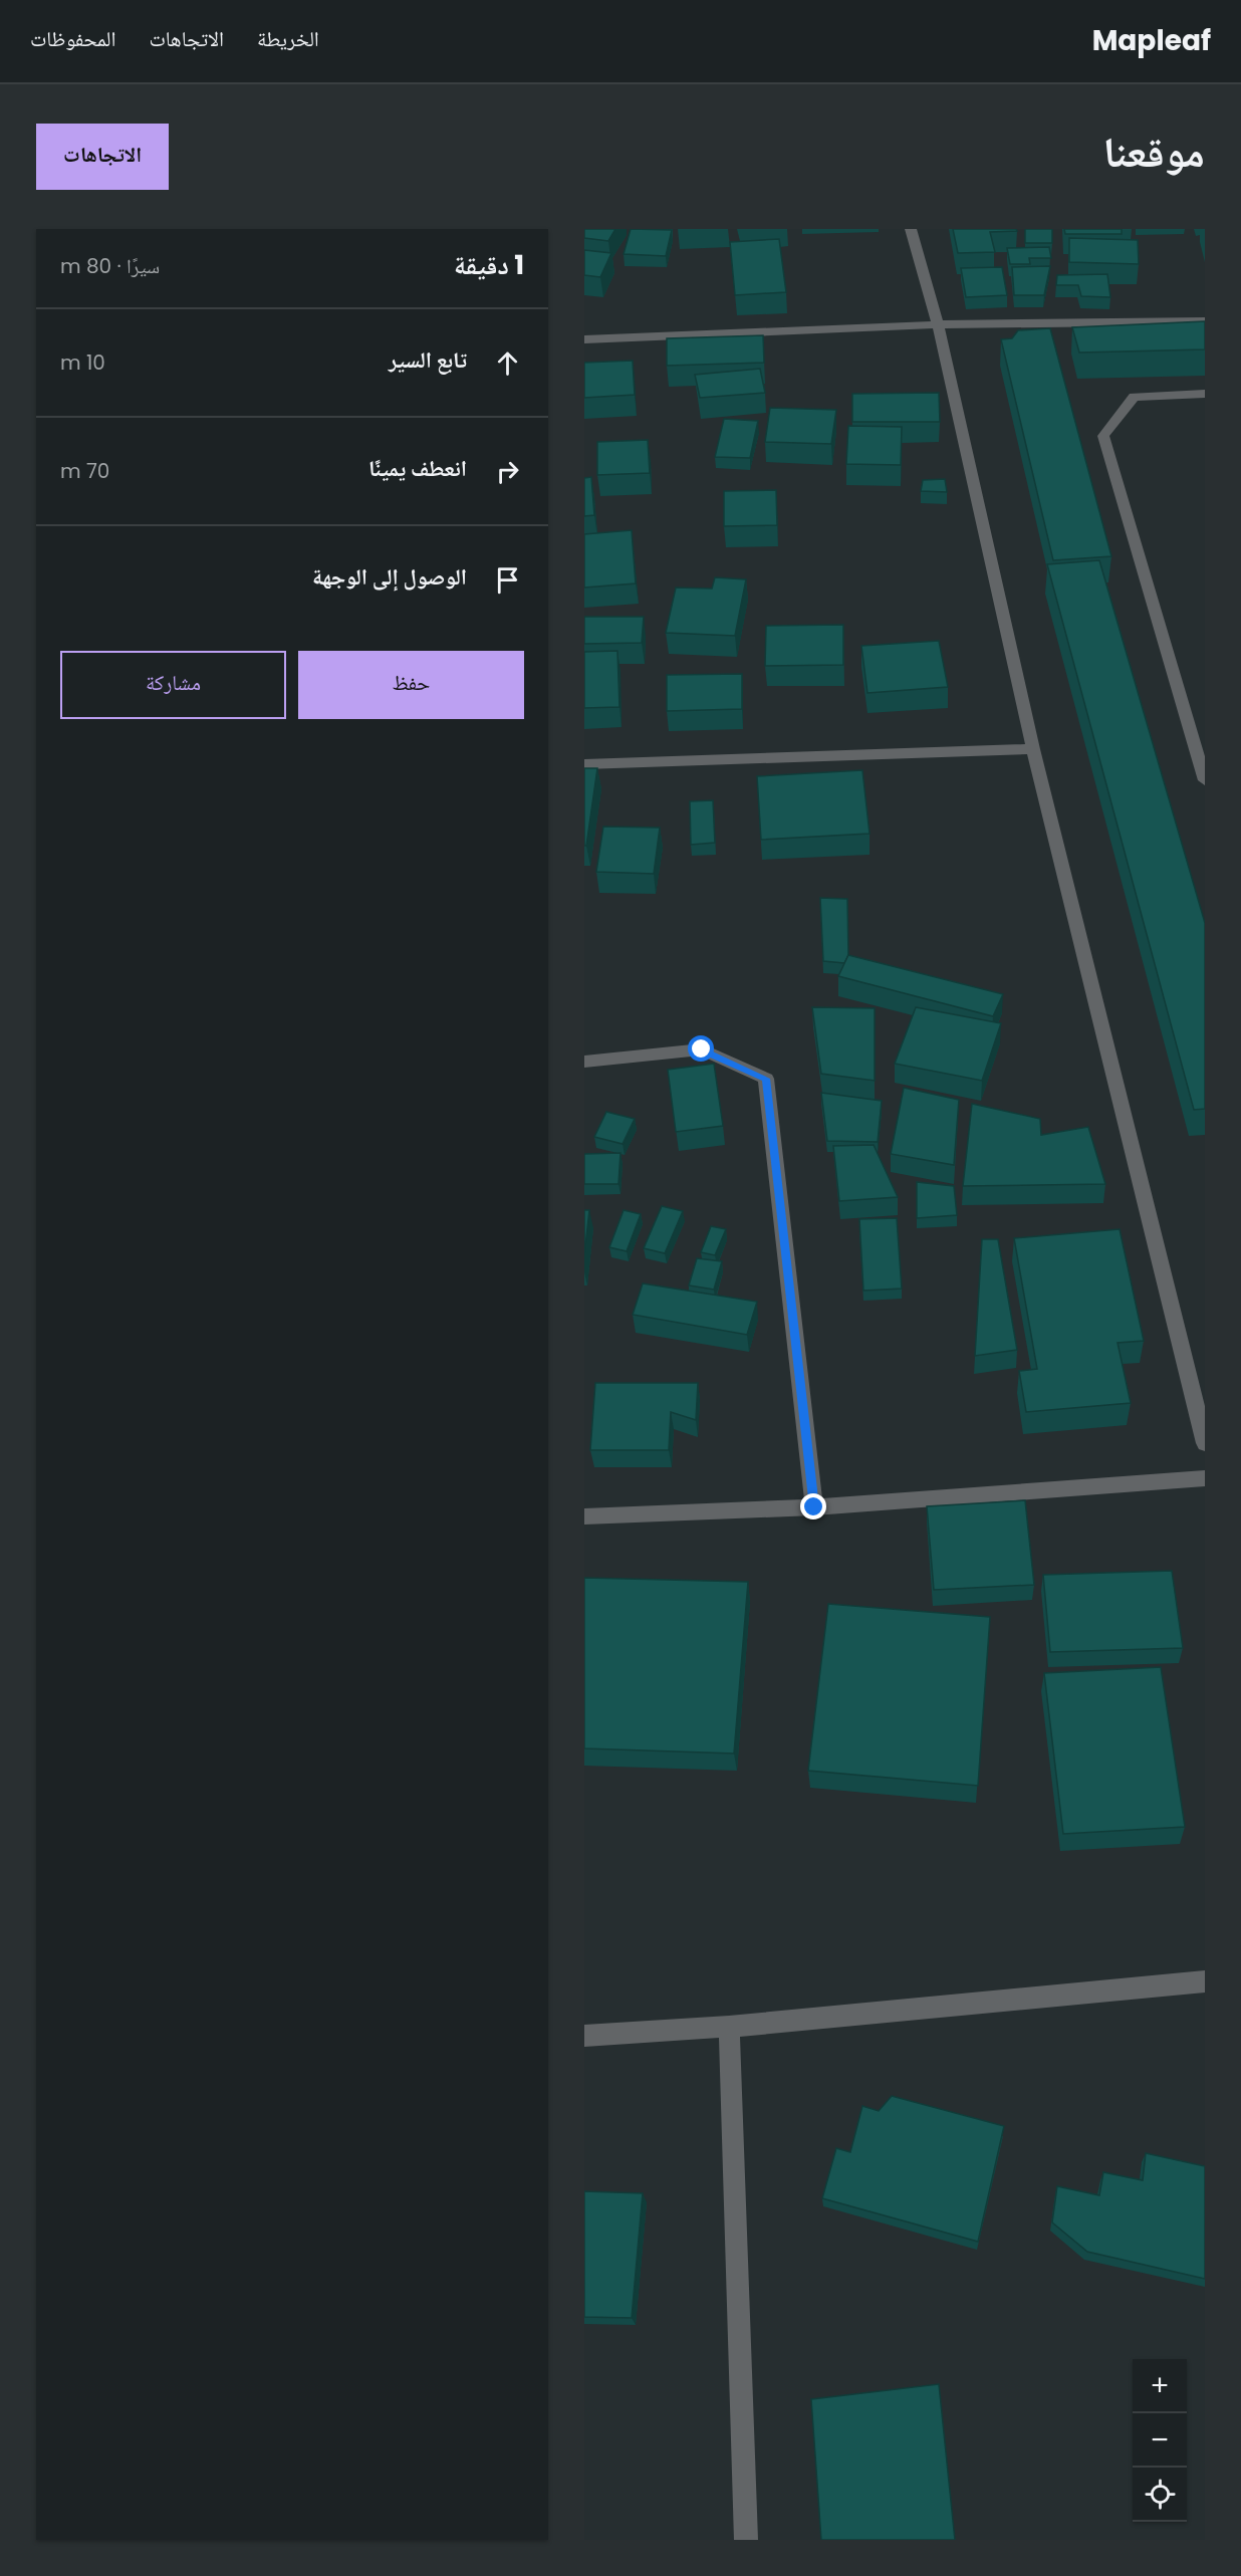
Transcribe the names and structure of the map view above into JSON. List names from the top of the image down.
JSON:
{
  "page": {
    "header": "Mapleaf",
    "nav": ["الخريطة", "الاتجاهات", "المحفوظات"],
    "title": "موقعنا",
    "buttons": [
      "الاتجاهات",
      ["حفظ", "مشاركة"]
    ],
    "heading": ["1 دقيقة", "سيرًا · 80 m"],
    "list": [
      ["تابع السير", "10 m"],
      ["انعطف يمينًا", "70 m"],
      "الوصول إلى الوجهة"
    ],
    "map_buttons": ["+", "−"]
  }
}
